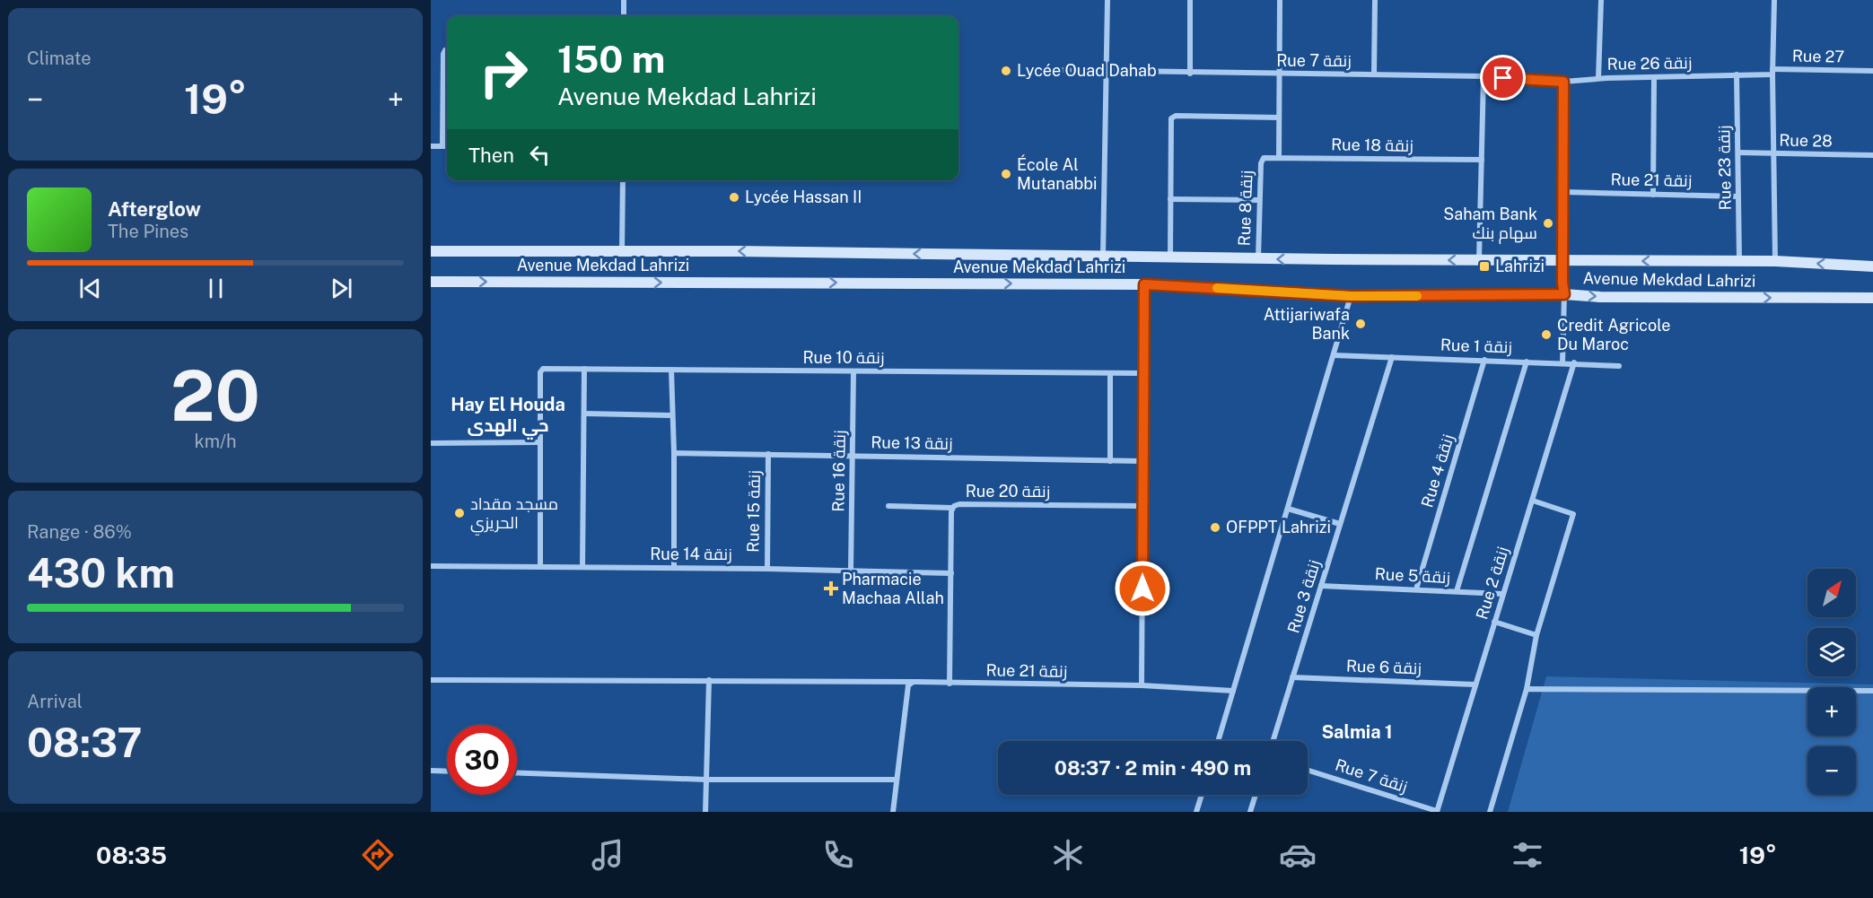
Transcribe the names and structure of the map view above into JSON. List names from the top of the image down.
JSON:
{
  "streets": {
    "main road": ["Avenue Mekdad Lahrizi"],
    "street": [
      "Rue 27",
      "Rue 7 زنقة",
      "Rue 26 زنقة",
      "Rue 28",
      "Rue 18 زنقة",
      "Rue 23 زنقة",
      "Rue 21 زنقة",
      "Rue 8 زنقة",
      "Rue 1 زنقة",
      "Rue 10 زنقة",
      "Rue 13 زنقة",
      "Rue 16 زنقة",
      "Rue 4 زنقة",
      "Rue 20 زنقة",
      "Rue 15 زنقة",
      "Rue 14 زنقة",
      "Rue 5 زنقة",
      "Rue 2 زنقة",
      "Rue 3 زنقة",
      "Rue 6 زنقة"
    ]
  },
  "crossings": [
    ["Rue 27", "Rue 26 زنقة"],
    ["Rue 27", "Rue 23 زنقة"],
    ["Rue 7 زنقة", "Rue 26 زنقة"],
    ["Rue 7 زنقة", "Rue 2 زنقة"],
    ["Rue 26 زنقة", "Rue 23 زنقة"],
    ["Rue 28", "Rue 23 زنقة"],
    ["Rue 18 زنقة", "Rue 8 زنقة"],
    ["Rue 23 زنقة", "Rue 21 زنقة"],
    ["Rue 23 زنقة", "Avenue Mekdad Lahrizi"],
    ["Rue 21 زنقة", "Rue 20 زنقة"],
    ["Rue 8 زنقة", "Avenue Mekdad Lahrizi"],
    ["Rue 1 زنقة", "Rue 4 زنقة"],
    ["Rue 1 زنقة", "Rue 2 زنقة"],
    ["Rue 1 زنقة", "Rue 3 زنقة"],
    ["Rue 10 زنقة", "Rue 16 زنقة"],
    ["Rue 13 زنقة", "Rue 16 زنقة"],
    ["Rue 13 زنقة", "Rue 15 زنقة"],
    ["Rue 16 زنقة", "Rue 14 زنقة"],
    ["Rue 4 زنقة", "Rue 5 زنقة"],
    ["Rue 20 زنقة", "Rue 14 زنقة"],
    ["Rue 15 زنقة", "Rue 14 زنقة"],
    ["Rue 5 زنقة", "Rue 2 زنقة"],
    ["Rue 5 زنقة", "Rue 3 زنقة"],
    ["Rue 2 زنقة", "Rue 6 زنقة"],
    ["Rue 3 زنقة", "Rue 6 زنقة"]
  ],
  "districts": ["Hay El Houda حي الهدى", "Salmia 1"],
  "places": {
    "other": [
      "Lycée Ouad Dahab",
      "École Al Mutanabbi",
      "Lycée Hassan II",
      "Saham Bank سهام بنك",
      "Attijariwafa Bank",
      "Credit Agricole Du Maroc",
      "مسجد مقداد الحريزي",
      "OFPPT Lahrizi"
    ],
    "transit": ["Lahrizi"],
    "health": ["Pharmacie Machaa Allah"]
  },
  "north": "top right",
  "page": {
    "tile": [
      "Climate",
      ["20", "km/h"],
      ["Range · 86%", "430 km"],
      ["Arrival", "08:37"]
    ],
    "turn": ["150 m", "Avenue Mekdad Lahrizi"],
    "heat": ["−", "19°", "+"],
    "then": "Then",
    "song": ["Afterglow", "The Pines"],
    "map_buttons": ["+", "−"],
    "limit": "30",
    "trip": "08:37 · 2 min · 490 m",
    "tabs": ["08:35", "19°"]
  }
}
